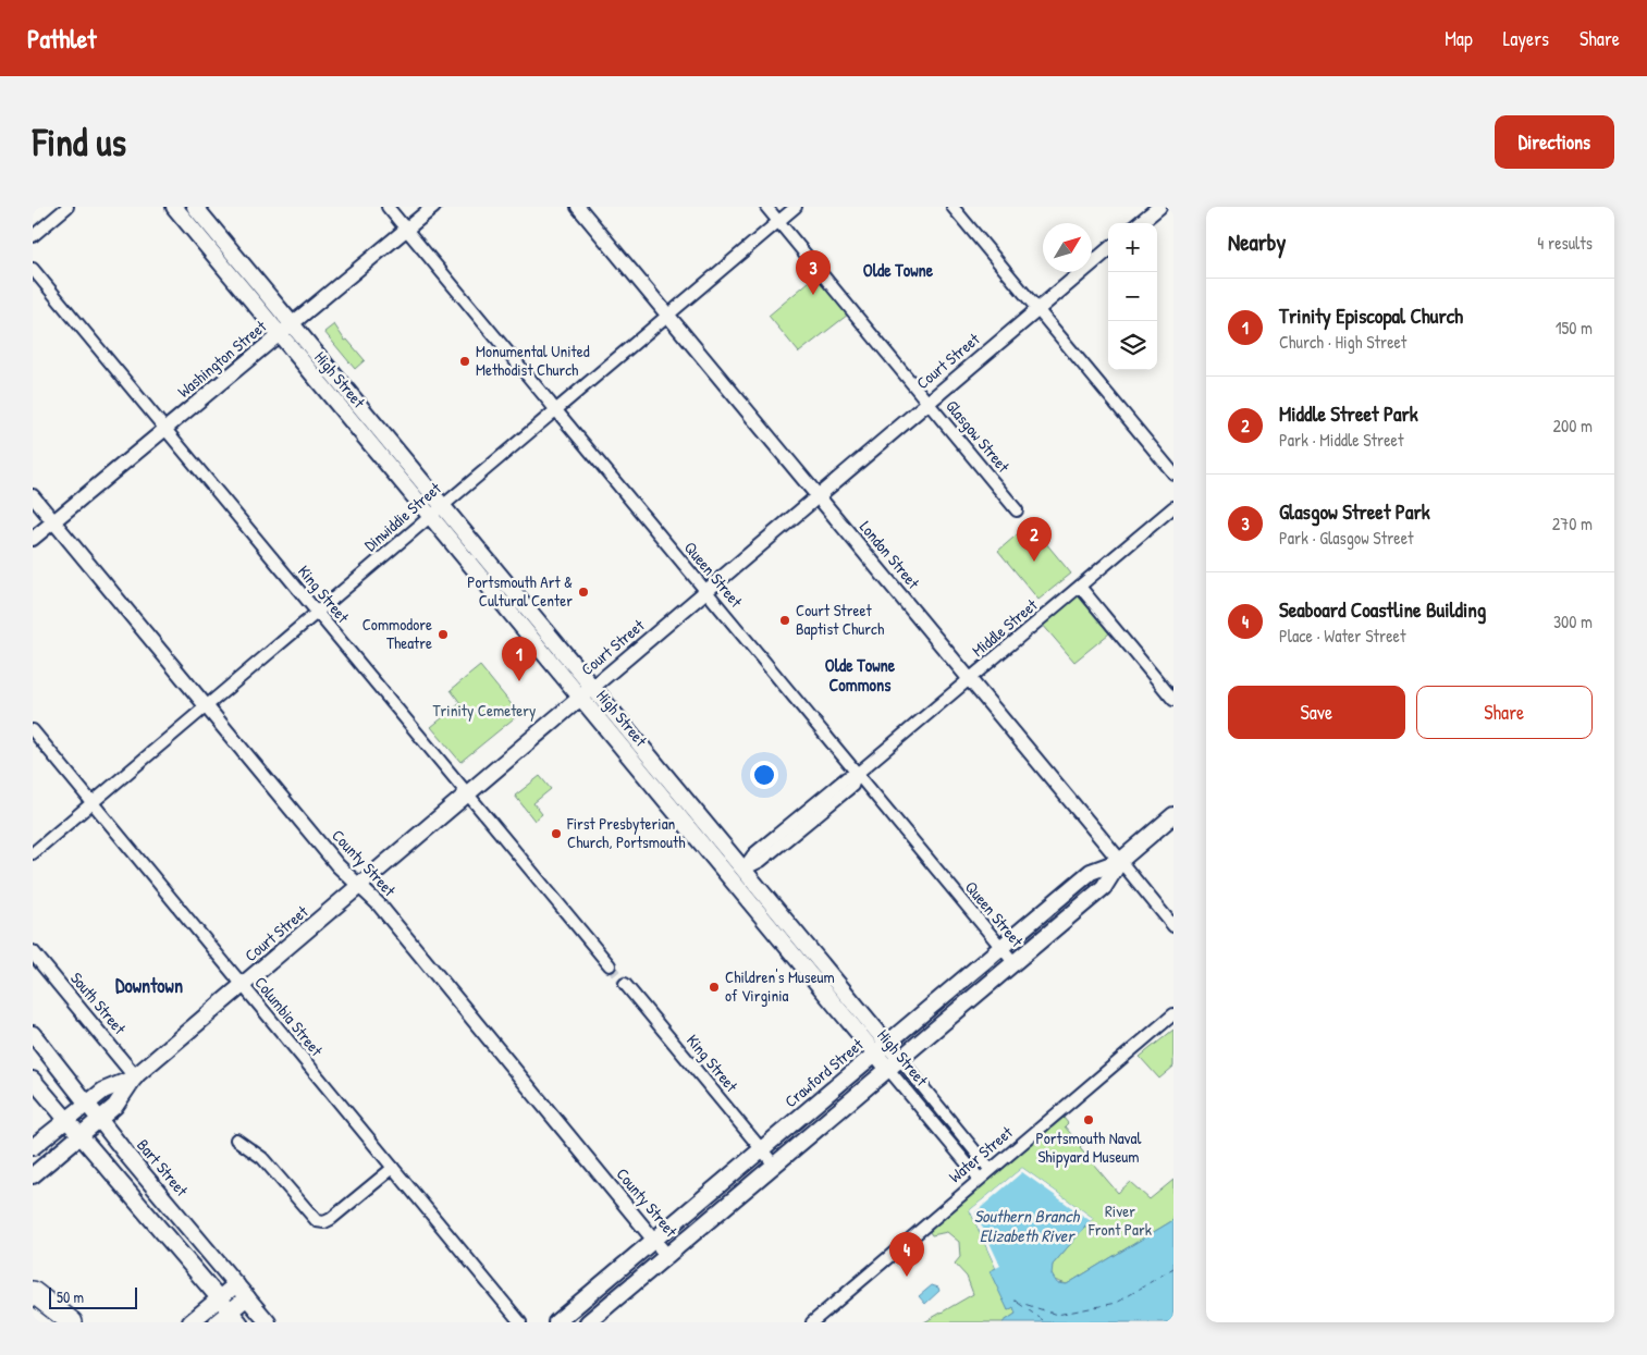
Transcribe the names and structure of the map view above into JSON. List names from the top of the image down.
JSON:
{
  "streets": {
    "main road": [
      "Court Street",
      "High Street",
      "Crawford Street",
      "Bart Street"
    ],
    "street": [
      "Washington Street",
      "Glasgow Street",
      "Dinwiddie Street",
      "London Street",
      "Queen Street",
      "King Street",
      "Middle Street",
      "County Street",
      "South Street",
      "Columbia Street",
      "Water Street"
    ]
  },
  "crossings": [
    ["Washington Street", "High Street"],
    ["Washington Street", "Queen Street"],
    ["Washington Street", "King Street"],
    ["Washington Street", "County Street"],
    ["Court Street", "High Street"],
    ["Court Street", "Glasgow Street"],
    ["Court Street", "London Street"],
    ["Court Street", "Queen Street"],
    ["Court Street", "King Street"],
    ["Court Street", "County Street"],
    ["Court Street", "South Street"],
    ["Court Street", "Columbia Street"],
    ["Court Street", "Bart Street"],
    ["High Street", "Dinwiddie Street"],
    ["High Street", "Middle Street"],
    ["High Street", "Crawford Street"],
    ["High Street", "Water Street"],
    ["Glasgow Street", "Dinwiddie Street"],
    ["Dinwiddie Street", "London Street"],
    ["Dinwiddie Street", "Queen Street"],
    ["Dinwiddie Street", "King Street"],
    ["Dinwiddie Street", "County Street"],
    ["Dinwiddie Street", "Columbia Street"],
    ["London Street", "Middle Street"],
    ["London Street", "Crawford Street"],
    ["Queen Street", "Middle Street"],
    ["Queen Street", "Crawford Street"],
    ["King Street", "Crawford Street"],
    ["County Street", "Crawford Street"]
  ],
  "districts": ["Olde Towne", "Olde Towne Commons", "Downtown"],
  "water": ["Southern Branch Elizabeth River"],
  "parks": ["Trinity Cemetery", "River Front Park"],
  "places": [
    "Monumental United Methodist Church",
    "Portsmouth Art & Cultural Center",
    "Court Street Baptist Church",
    "Commodore Theatre",
    "First Presbyterian Church, Portsmouth",
    "Children's Museum of Virginia",
    "Portsmouth Naval Shipyard Museum"
  ],
  "scale_bar": "50 m",
  "north": "top right",
  "page": {
    "header": "Pathlet",
    "nav": ["Map", "Layers", "Share"],
    "buttons": [
      "Directions",
      ["Save", "Share"]
    ],
    "title": "Find us",
    "heading": ["Nearby", "4 results"],
    "map_buttons": ["+", "−"],
    "pins": [
      "3",
      "2",
      "1",
      "4"
    ],
    "list": [
      {
        "mark": "1",
        "name": "Trinity Episcopal Church",
        "note": "Church · High Street",
        "value": "150 m"
      },
      {
        "mark": "2",
        "name": "Middle Street Park",
        "note": "Park · Middle Street",
        "value": "200 m"
      },
      {
        "mark": "3",
        "name": "Glasgow Street Park",
        "note": "Park · Glasgow Street",
        "value": "270 m"
      },
      {
        "mark": "4",
        "name": "Seaboard Coastline Building",
        "note": "Place · Water Street",
        "value": "300 m"
      }
    ],
    "scale": "50 m"
  }
}
